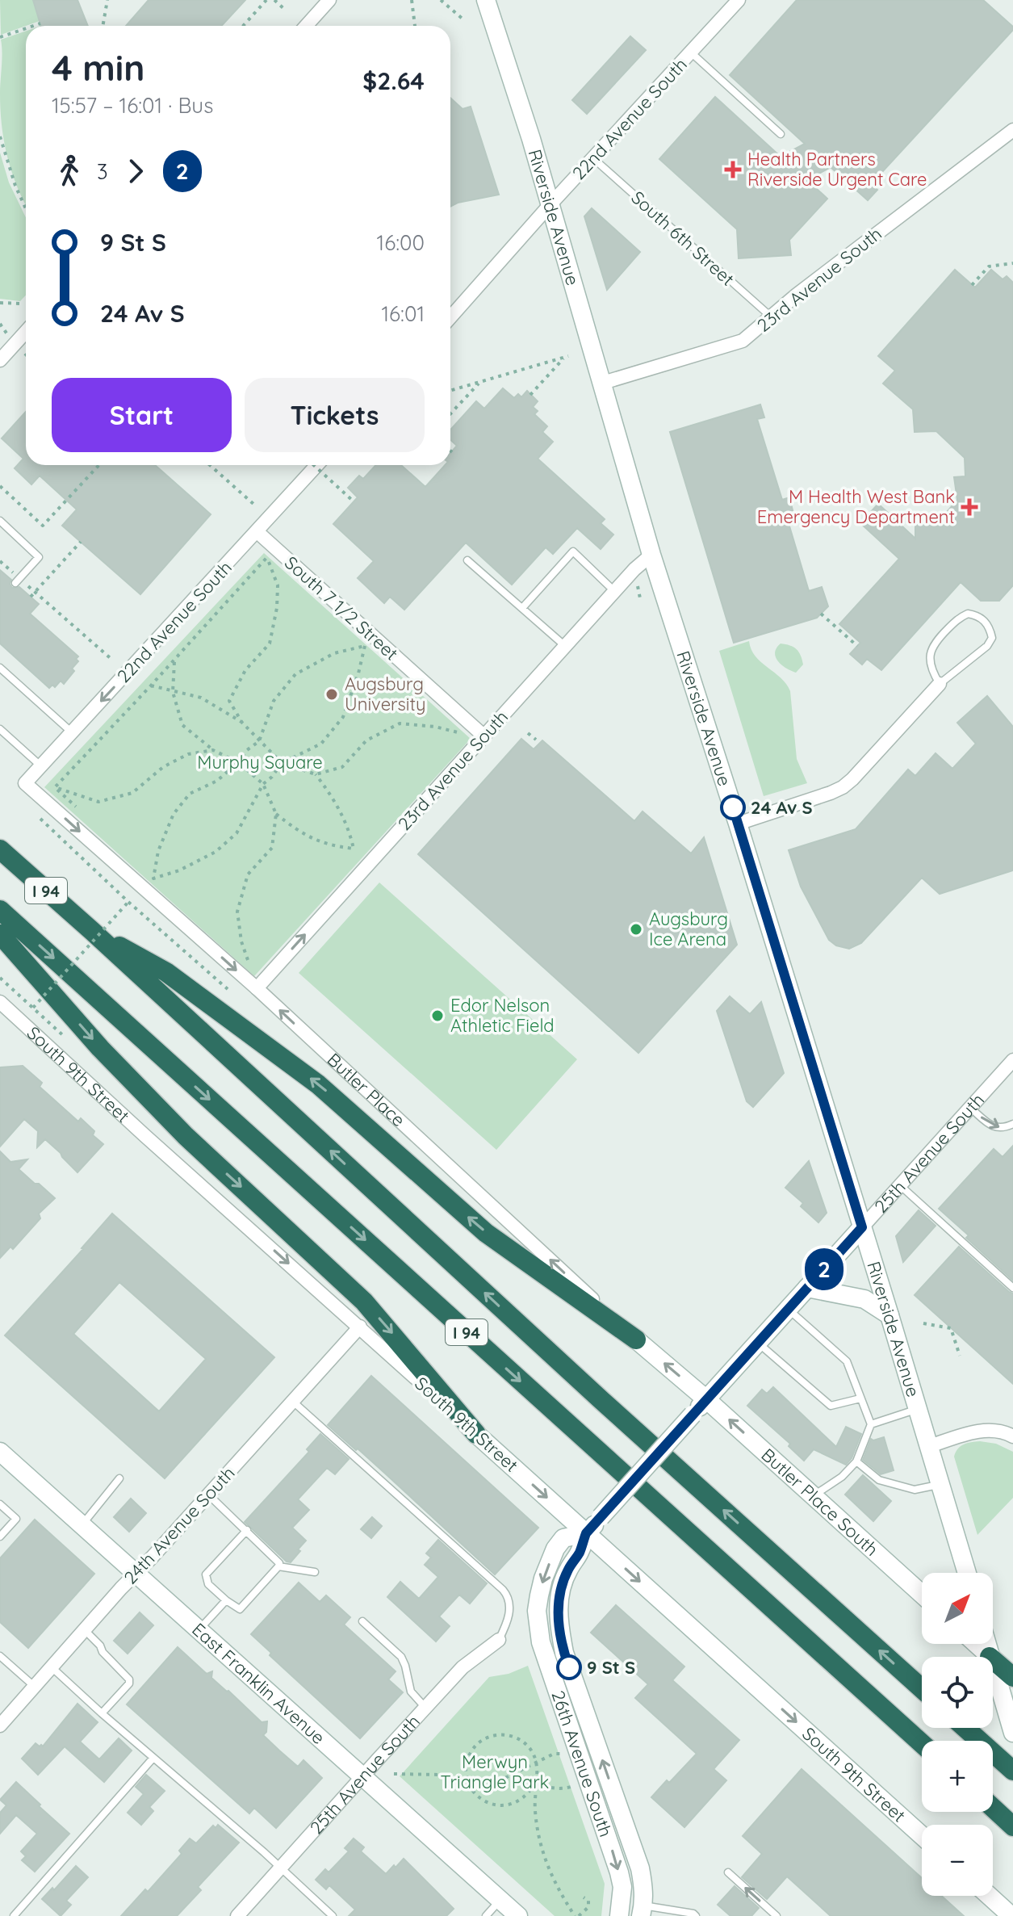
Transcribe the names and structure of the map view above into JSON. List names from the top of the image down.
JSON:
{
  "streets": {
    "highway": ["I 94"],
    "street": [
      "22nd Avenue South",
      "Riverside Avenue",
      "23rd Avenue South",
      "South 7 1/2 Street",
      "South 9th Street",
      "Butler Place",
      "25th Avenue South",
      "Butler Place South",
      "24th Avenue South",
      "East Franklin Avenue",
      "26th Avenue South"
    ],
    "lane": ["South 6th Street"]
  },
  "crossings": [
    ["22nd Avenue South", "Riverside Avenue"],
    ["22nd Avenue South", "South 6th Street"],
    ["22nd Avenue South", "South 7 1/2 Street"],
    ["22nd Avenue South", "Butler Place"],
    ["Riverside Avenue", "23rd Avenue South"],
    ["Riverside Avenue", "25th Avenue South"],
    ["South 6th Street", "23rd Avenue South"],
    ["23rd Avenue South", "South 7 1/2 Street"],
    ["23rd Avenue South", "Butler Place"],
    ["South 9th Street", "25th Avenue South"],
    ["South 9th Street", "24th Avenue South"],
    ["South 9th Street", "26th Avenue South"],
    ["Butler Place", "25th Avenue South"],
    ["Butler Place", "Butler Place South"],
    ["25th Avenue South", "Butler Place South"],
    ["25th Avenue South", "East Franklin Avenue"],
    ["25th Avenue South", "26th Avenue South"],
    ["24th Avenue South", "East Franklin Avenue"]
  ],
  "one_way": ["South 9th Street", "Butler Place South"],
  "parks": ["Murphy Square", "Merwyn Triangle Park"],
  "places": {
    "health": ["Health Partners Riverside Urgent Care", "M Health West Bank Emergency Department"],
    "other": [
      "Augsburg University",
      "24 Av S",
      "Augsburg Ice Arena",
      "Edor Nelson Athletic Field",
      "9 St S"
    ]
  },
  "lines": ["bus line 2"],
  "north": "top right",
  "page": {
    "on_map": "2",
    "heading": ["4 min", "15:57 – 16:01 · Bus", "$2.64"],
    "legs": ["3", "2"],
    "list": [
      {
        "name": "9 St S",
        "value": "16:00"
      },
      {
        "name": "24 Av S",
        "value": "16:01"
      }
    ],
    "buttons": ["Start", "Tickets"],
    "map_buttons": ["+", "−"]
  }
}
